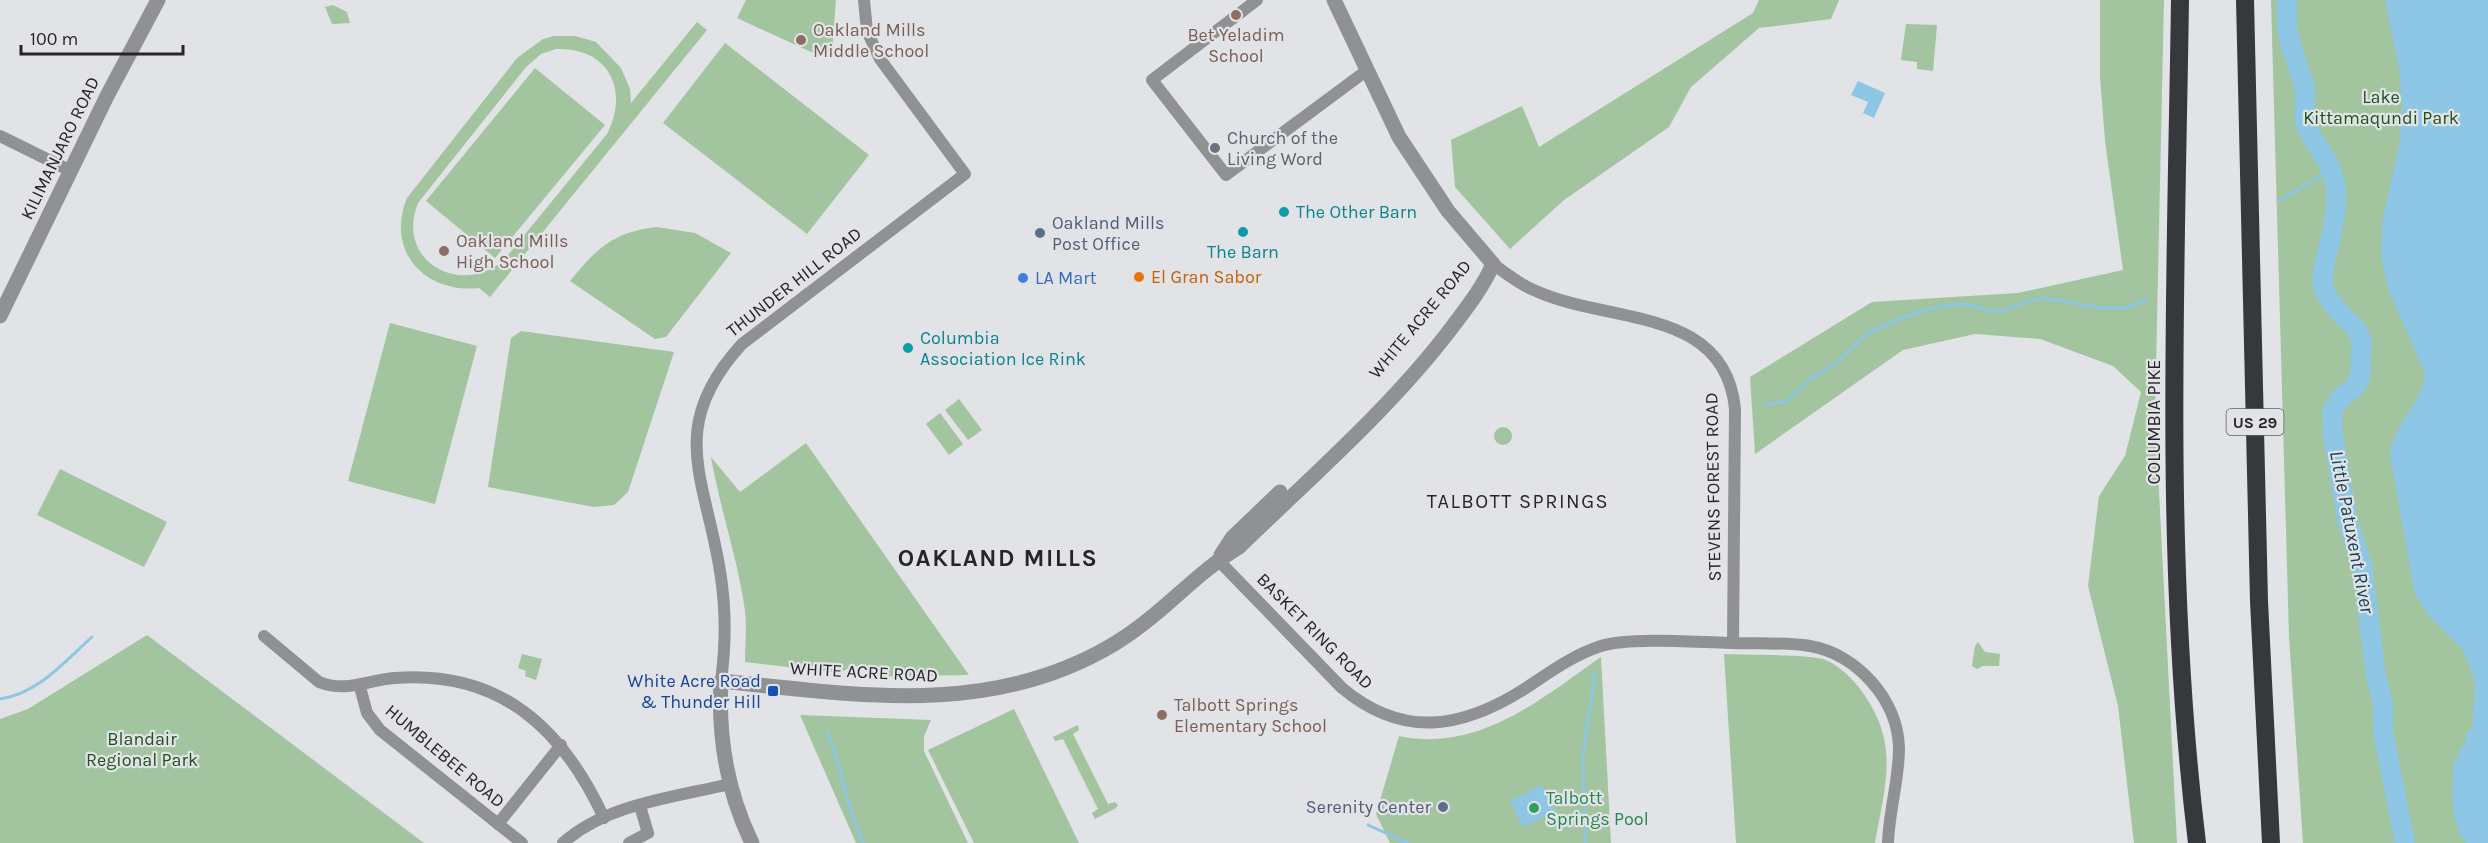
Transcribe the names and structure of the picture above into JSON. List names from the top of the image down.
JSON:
{
  "streets": {
    "highway": ["COLUMBIA PIKE", "US 29"],
    "street": [
      "KILIMANJARO ROAD",
      "THUNDER HILL ROAD",
      "WHITE ACRE ROAD",
      "STEVENS FOREST ROAD",
      "BASKET RING ROAD",
      "HUMBLEBEE ROAD"
    ]
  },
  "crossings": [
    ["THUNDER HILL ROAD", "WHITE ACRE ROAD"],
    ["WHITE ACRE ROAD", "STEVENS FOREST ROAD"],
    ["WHITE ACRE ROAD", "BASKET RING ROAD"],
    ["STEVENS FOREST ROAD", "BASKET RING ROAD"]
  ],
  "districts": ["TALBOTT SPRINGS", "OAKLAND MILLS"],
  "water": ["Little Patuxent River"],
  "parks": ["Lake Kittamaqundi Park", "Blandair Regional Park"],
  "places": {
    "other": [
      "Bet Yeladim School",
      "Oakland Mills Middle School",
      "Church of the Living Word",
      "The Other Barn",
      "The Barn",
      "Oakland Mills Post Office",
      "Oakland Mills High School",
      "El Gran Sabor",
      "LA Mart",
      "Columbia Association Ice Rink",
      "Talbott Springs Elementary School",
      "Serenity Center",
      "Talbott Springs Pool"
    ],
    "transit": ["White Acre Road & Thunder Hill"]
  },
  "scale_bar": "100 m"
}
